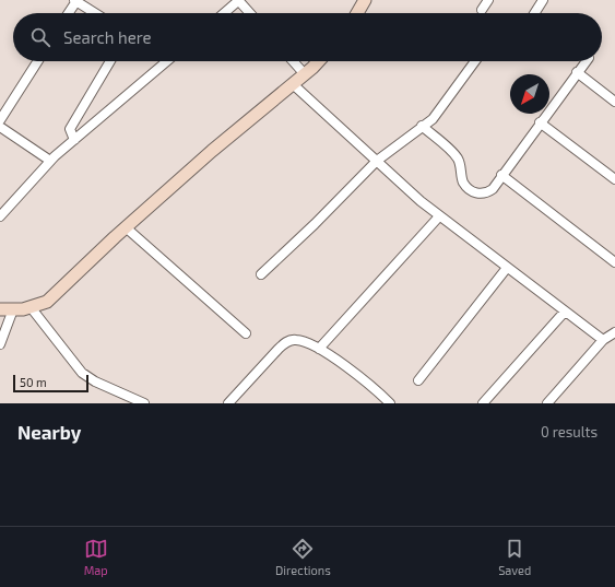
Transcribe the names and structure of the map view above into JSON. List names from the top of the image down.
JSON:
{
  "scale_bar": "50 m",
  "north": "bottom left",
  "page": {
    "search": "Search here",
    "scale": "50 m",
    "heading": ["Nearby", "0 results"],
    "nav": ["Map", "Directions", "Saved"]
  }
}
